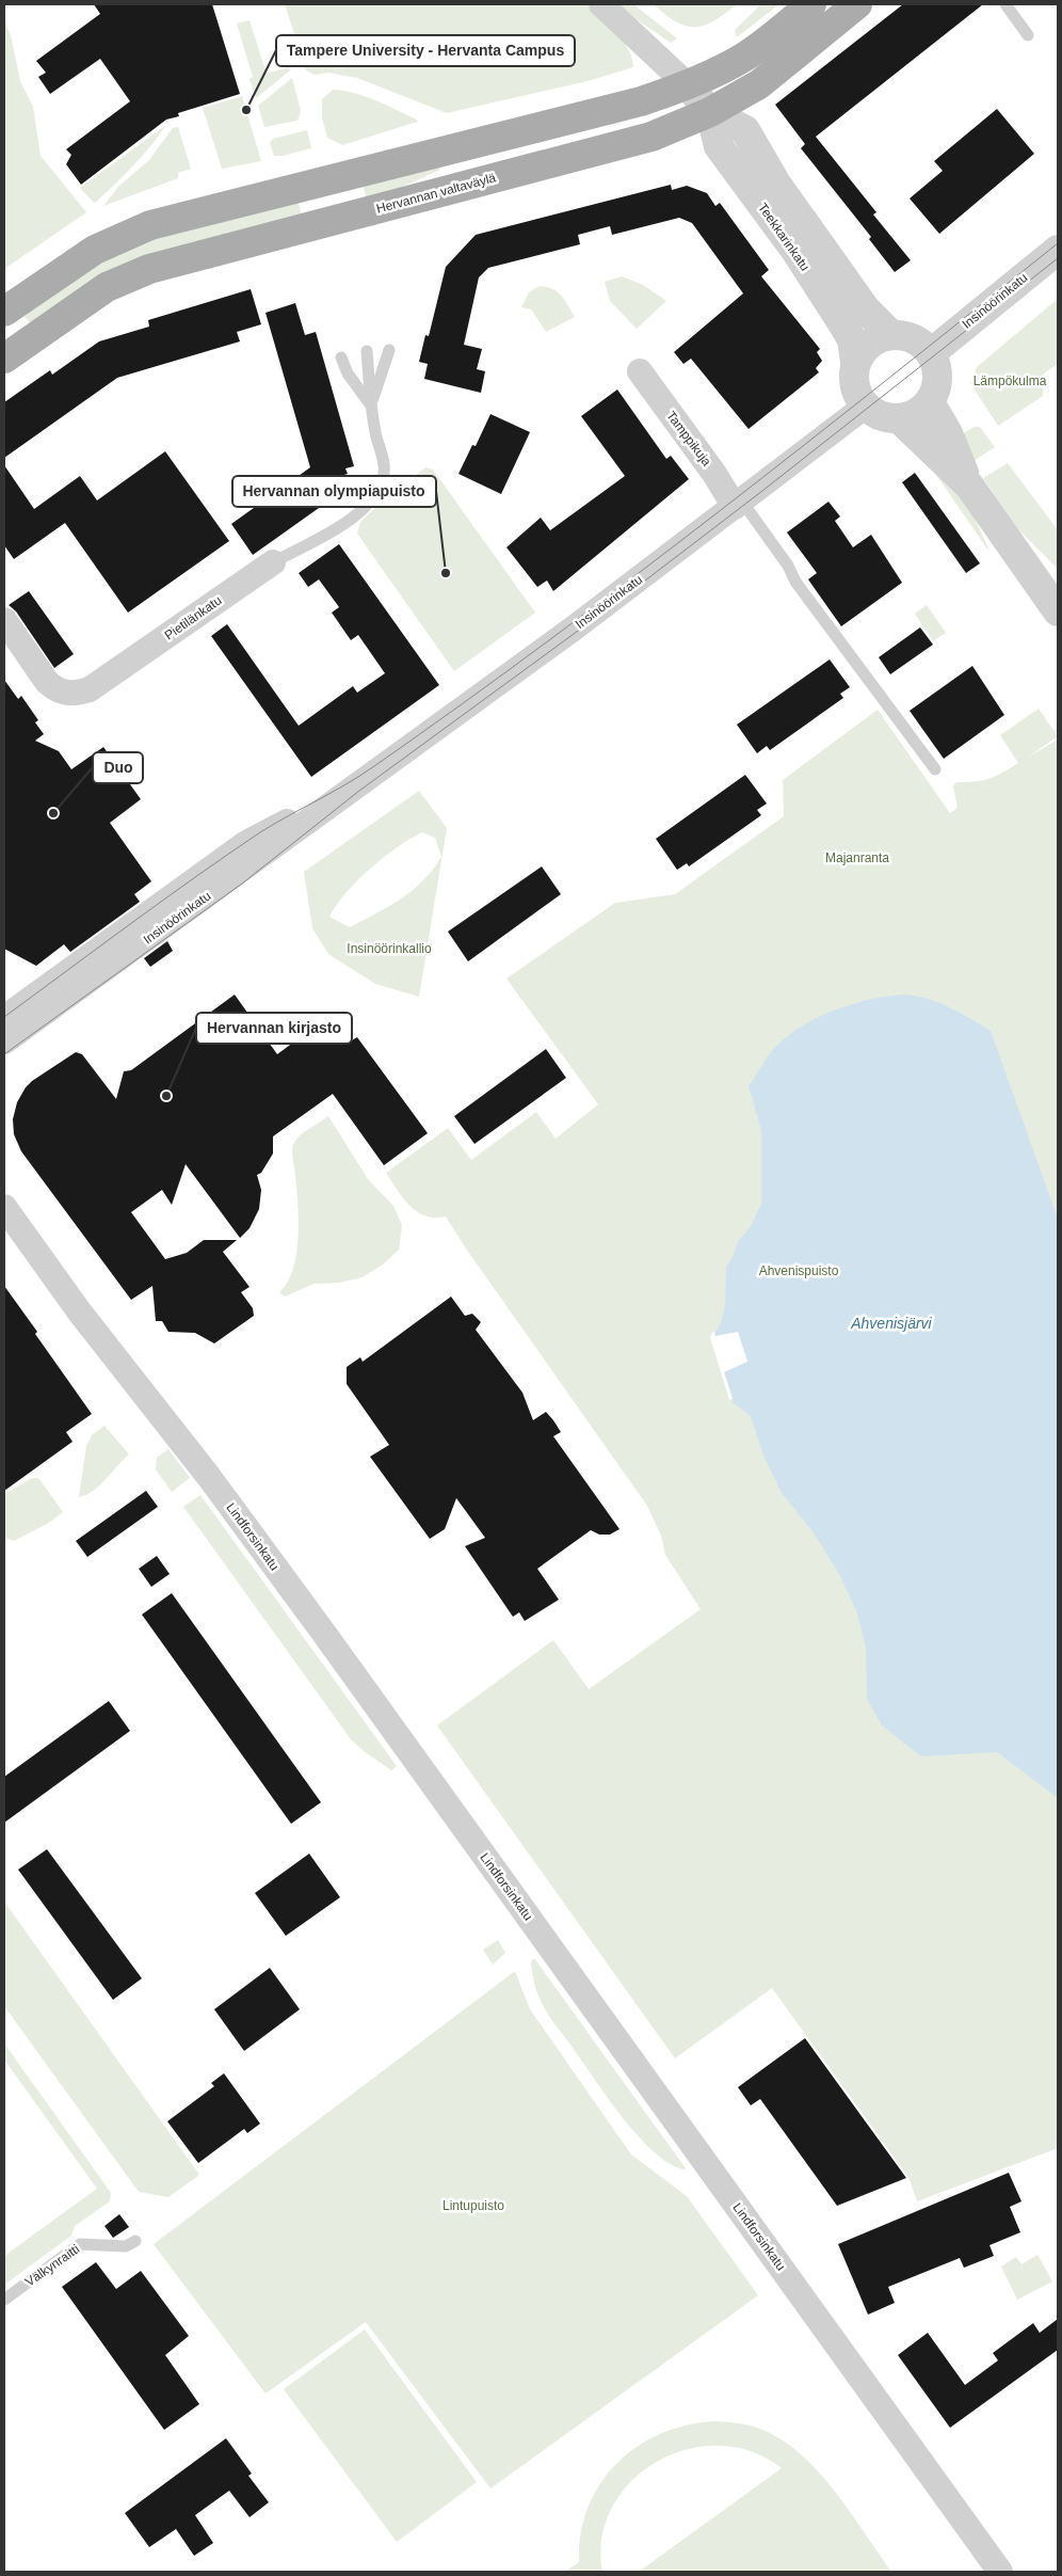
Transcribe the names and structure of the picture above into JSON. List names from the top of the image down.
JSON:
{
  "streets": {
    "main road": ["Hervannan valtaväylä"],
    "street": [
      "Teekkarinkatu",
      "Insinöörinkatu",
      "Tamppikuja",
      "Pietilänkatu",
      "Lindforsinkatu"
    ],
    "lane": ["Välkynraitti"]
  },
  "crossings": [
    ["Hervannan valtaväylä", "Teekkarinkatu"],
    ["Teekkarinkatu", "Insinöörinkatu"],
    ["Insinöörinkatu", "Tamppikuja"]
  ],
  "water": ["Ahvenisjärvi"],
  "parks": [
    "Lämpökulma",
    "Majanranta",
    "Insinöörinkallio",
    "Ahvenispuisto",
    "Lintupuisto"
  ],
  "places": [
    "Tampere University - Hervanta Campus",
    "Hervannan olympiapuisto",
    "Duo",
    "Hervannan kirjasto"
  ]
}
